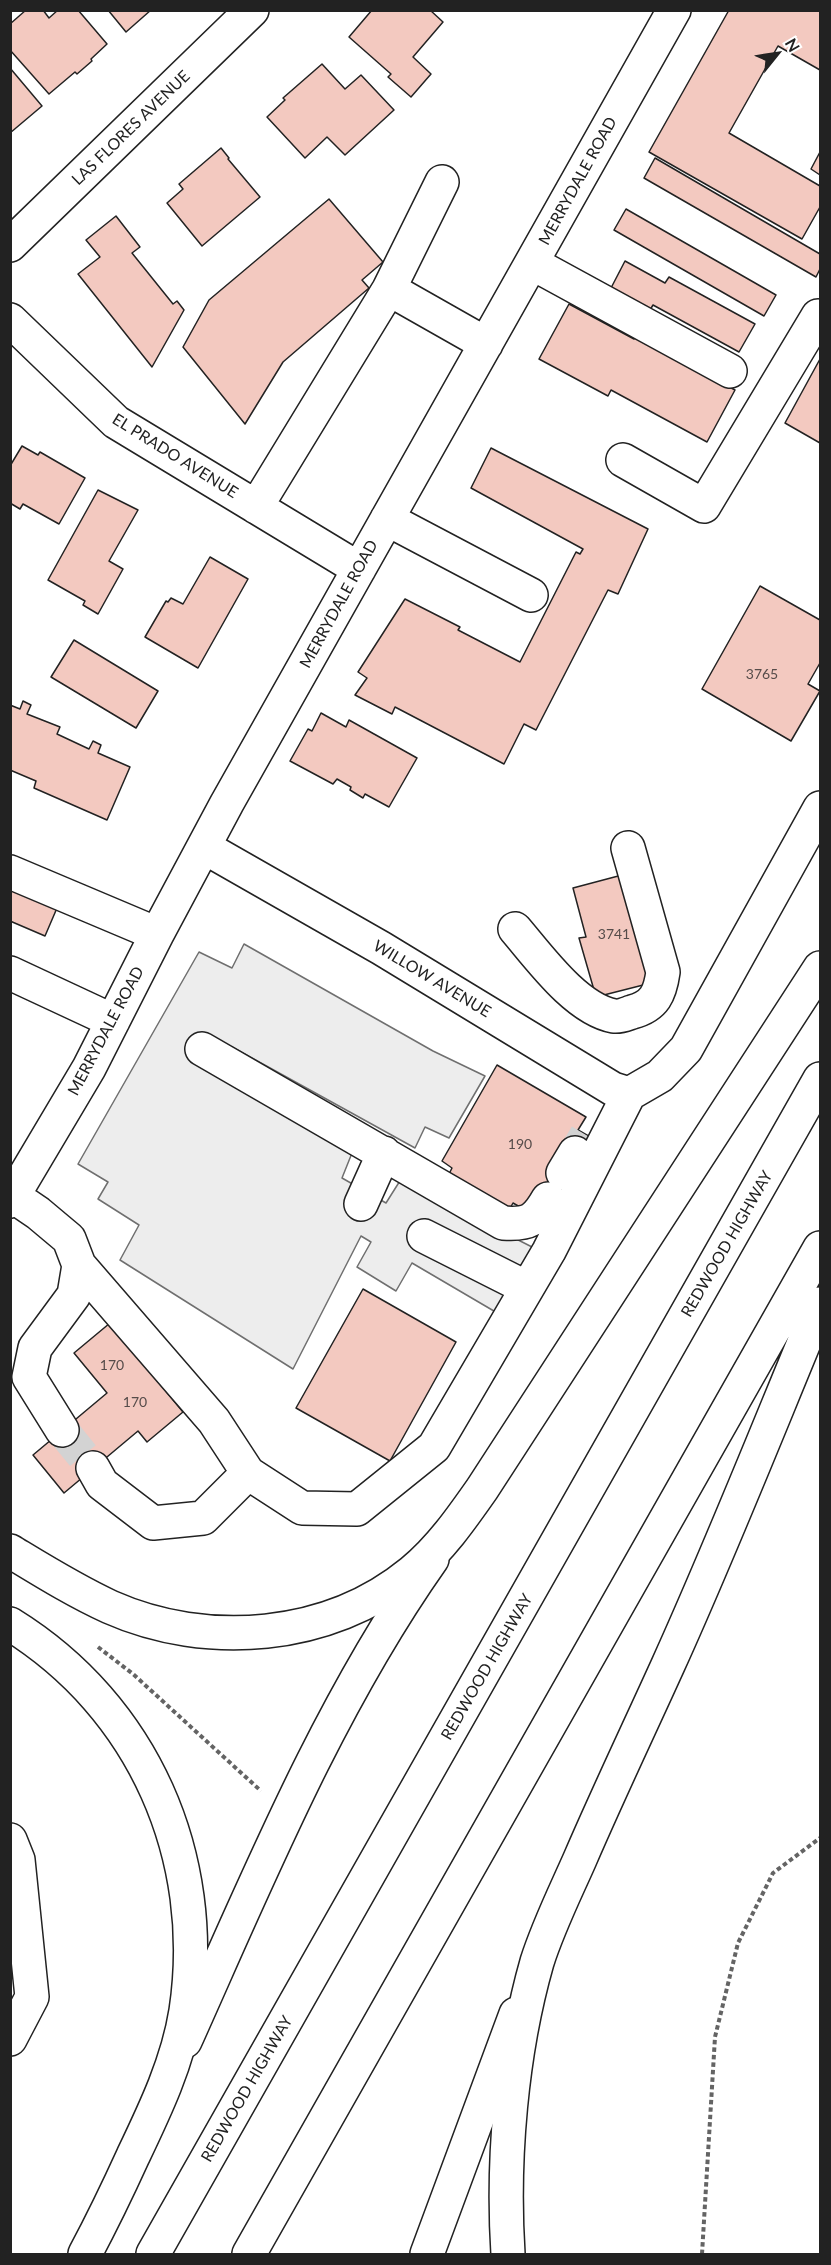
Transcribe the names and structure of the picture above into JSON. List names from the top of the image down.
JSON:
{
  "streets": {
    "main road": [
      "LAS FLORES AVENUE",
      "MERRYDALE ROAD",
      "EL PRADO AVENUE",
      "WILLOW AVENUE",
      "REDWOOD HIGHWAY"
    ]
  },
  "crossings": [
    ["MERRYDALE ROAD", "EL PRADO AVENUE"],
    ["MERRYDALE ROAD", "WILLOW AVENUE"]
  ],
  "house_numbers": [
    "3765",
    "3741",
    "190",
    "170",
    "170"
  ],
  "north": "top right"
}
